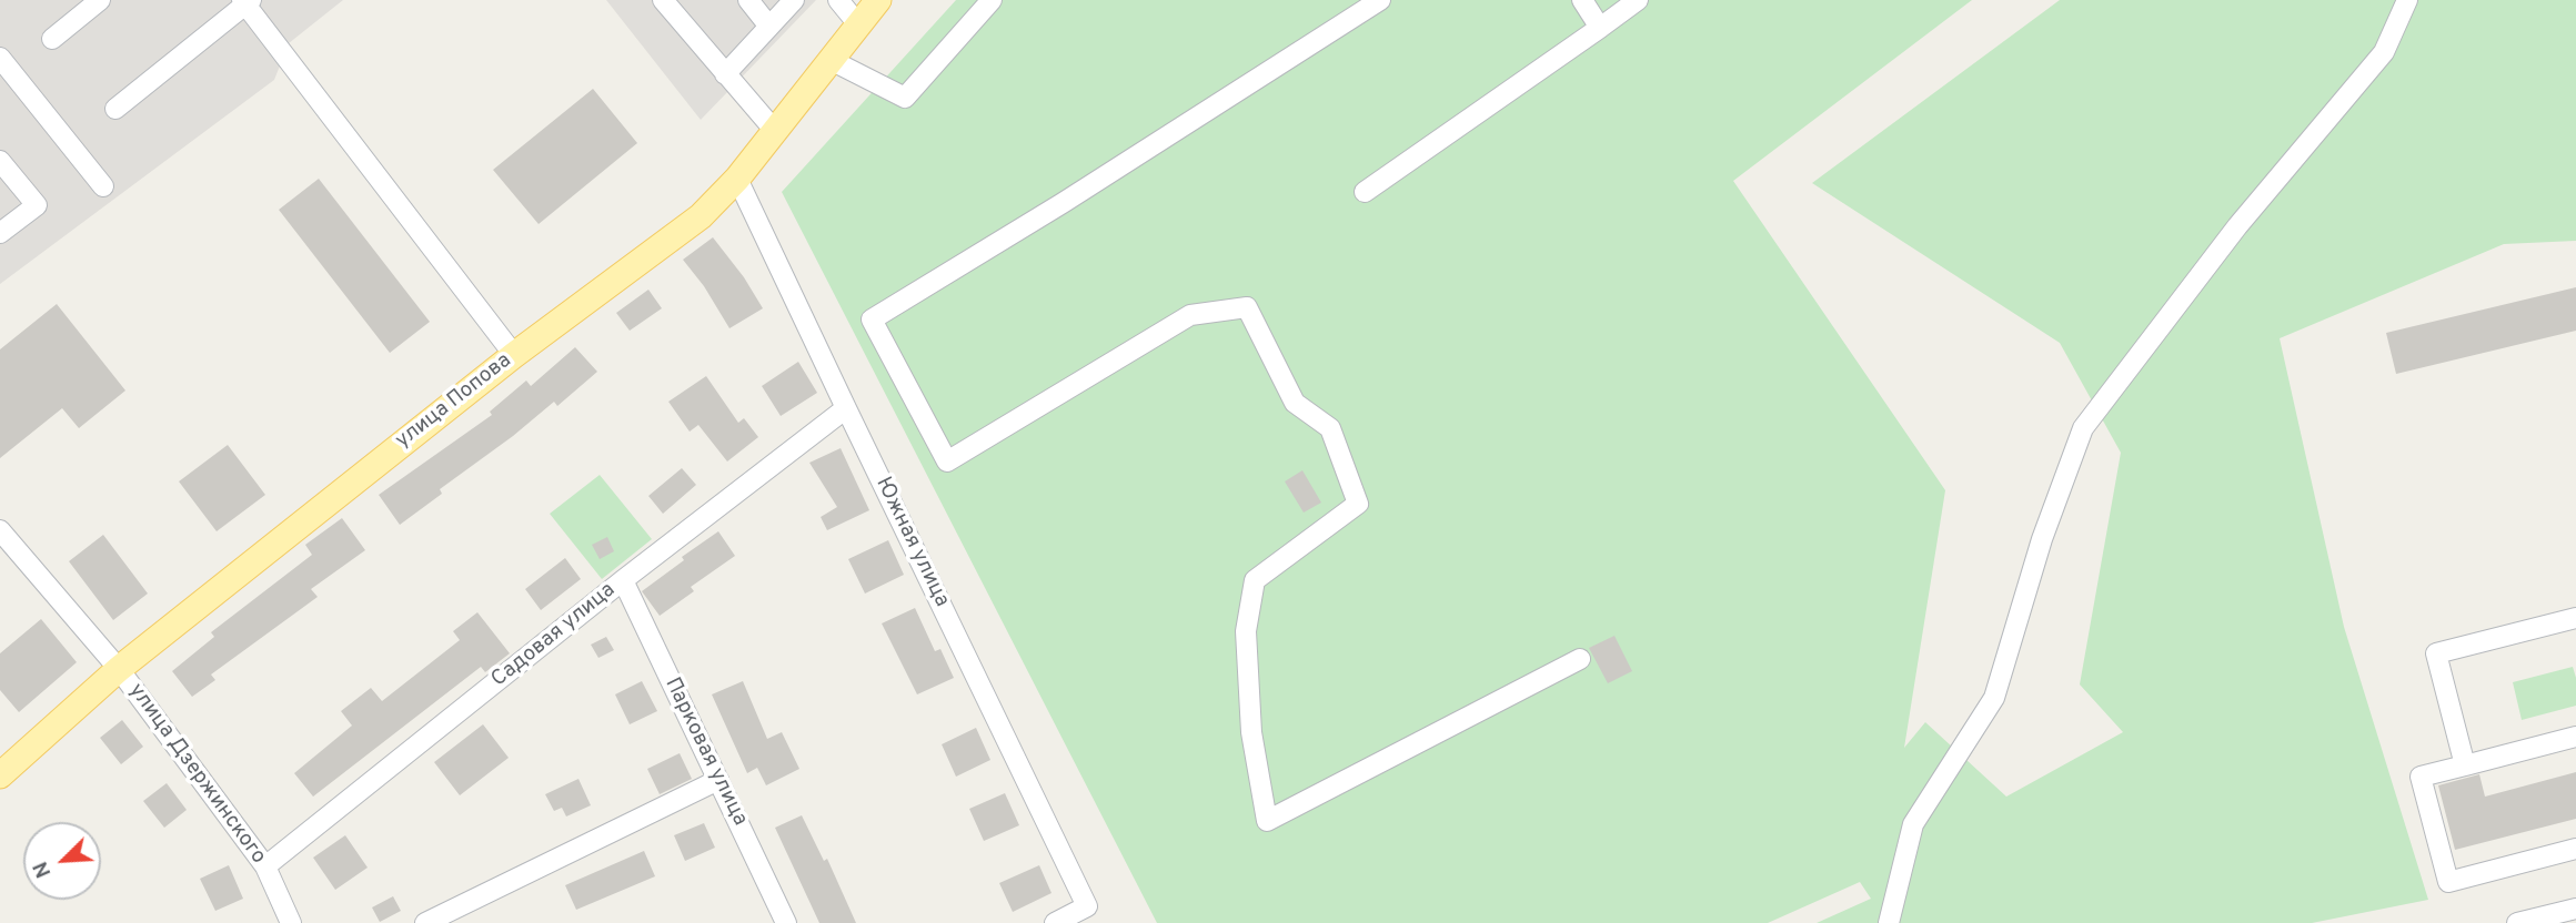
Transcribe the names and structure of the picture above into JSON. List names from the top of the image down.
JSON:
{
  "streets": {
    "main road": ["улица Попова"],
    "street": [
      "Южная улица",
      "Садовая улица",
      "Парковая улица",
      "улица Дзержинского"
    ]
  },
  "crossings": [
    ["улица Попова", "Южная улица"],
    ["улица Попова", "улица Дзержинского"],
    ["Южная улица", "Садовая улица"],
    ["Садовая улица", "Парковая улица"],
    ["Садовая улица", "улица Дзержинского"]
  ],
  "north": "bottom left"
}
